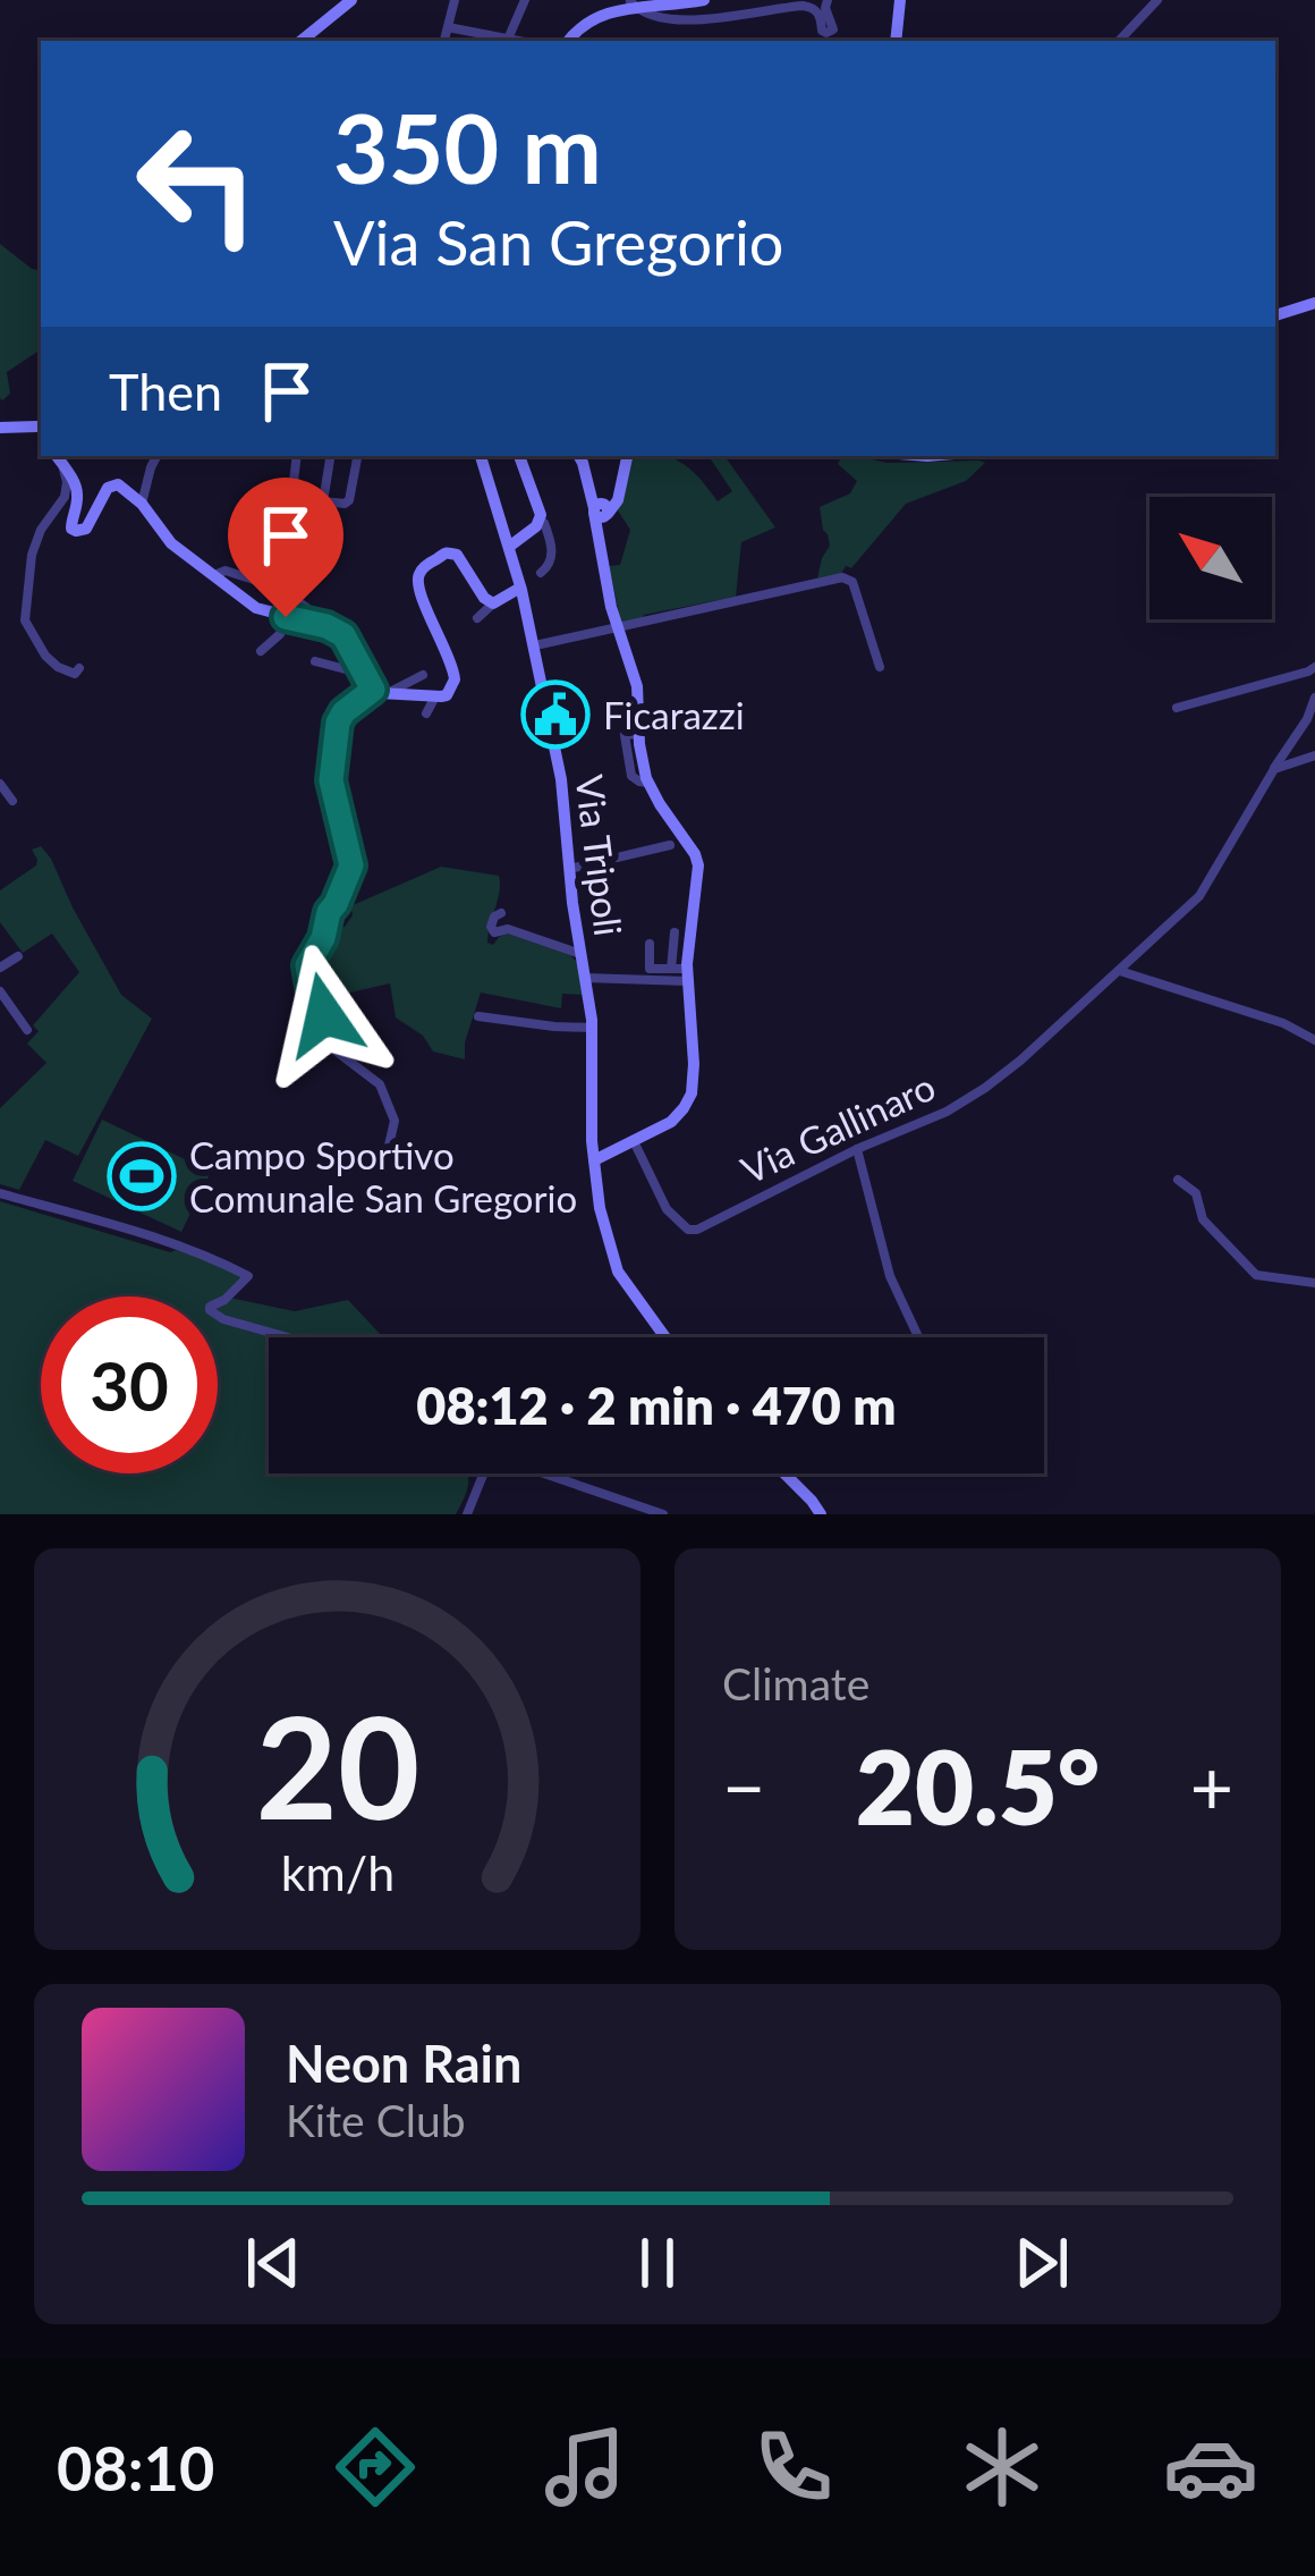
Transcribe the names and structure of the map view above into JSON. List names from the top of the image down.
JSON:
{
  "streets": {
    "street": ["Via Tripoli", "Via Gallinaro"]
  },
  "places": {
    "public building": ["Ficarazzi"],
    "sports": ["Campo Sportivo Comunale San Gregorio"]
  },
  "north": "top left",
  "page": {
    "turn": ["350 m", "Via San Gregorio"],
    "then": "Then",
    "limit": "30",
    "trip": "08:12 · 2 min · 470 m",
    "tile": "Climate",
    "heat": ["−", "20.5°", "+"],
    "song": ["Neon Rain", "Kite Club"],
    "tabs": "08:10",
    "gauge": ["20", "km/h"]
  }
}
